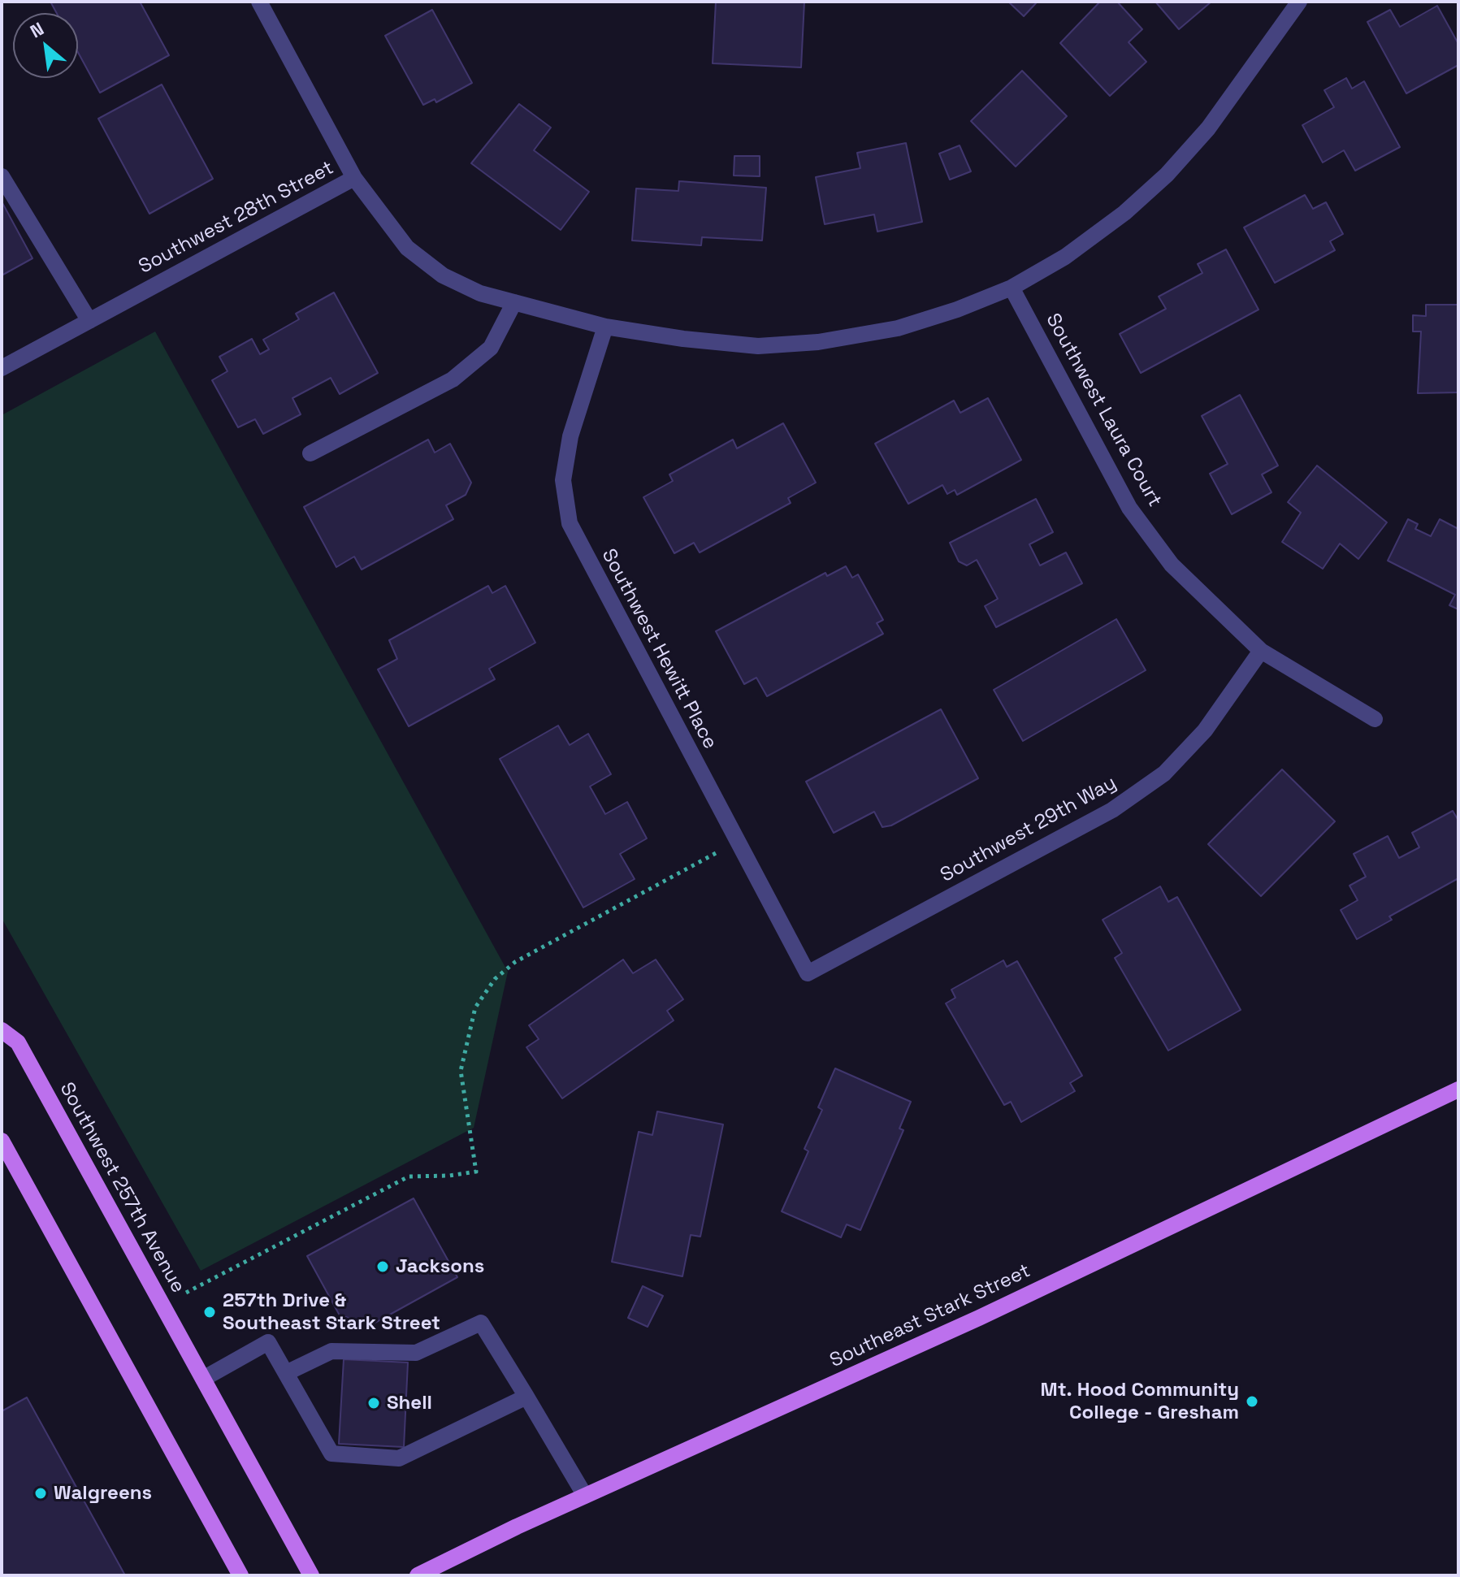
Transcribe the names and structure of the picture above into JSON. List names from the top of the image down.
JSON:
{
  "streets": {
    "main road": ["Southwest 257th Avenue", "Southeast Stark Street"],
    "street": [
      "Southwest 28th Street",
      "Southwest Laura Court",
      "Southwest Hewitt Place",
      "Southwest 29th Way"
    ]
  },
  "crossings": [
    ["Southwest 28th Street", "Southwest Laura Court"],
    ["Southwest 28th Street", "Southwest Hewitt Place"],
    ["Southwest Laura Court", "Southwest 29th Way"],
    ["Southwest Hewitt Place", "Southwest 29th Way"]
  ],
  "places": [
    "Jacksons",
    "257th Drive & Southeast Stark Street",
    "Mt. Hood Community College - Gresham",
    "Shell",
    "Walgreens"
  ],
  "north": "top left"
}
